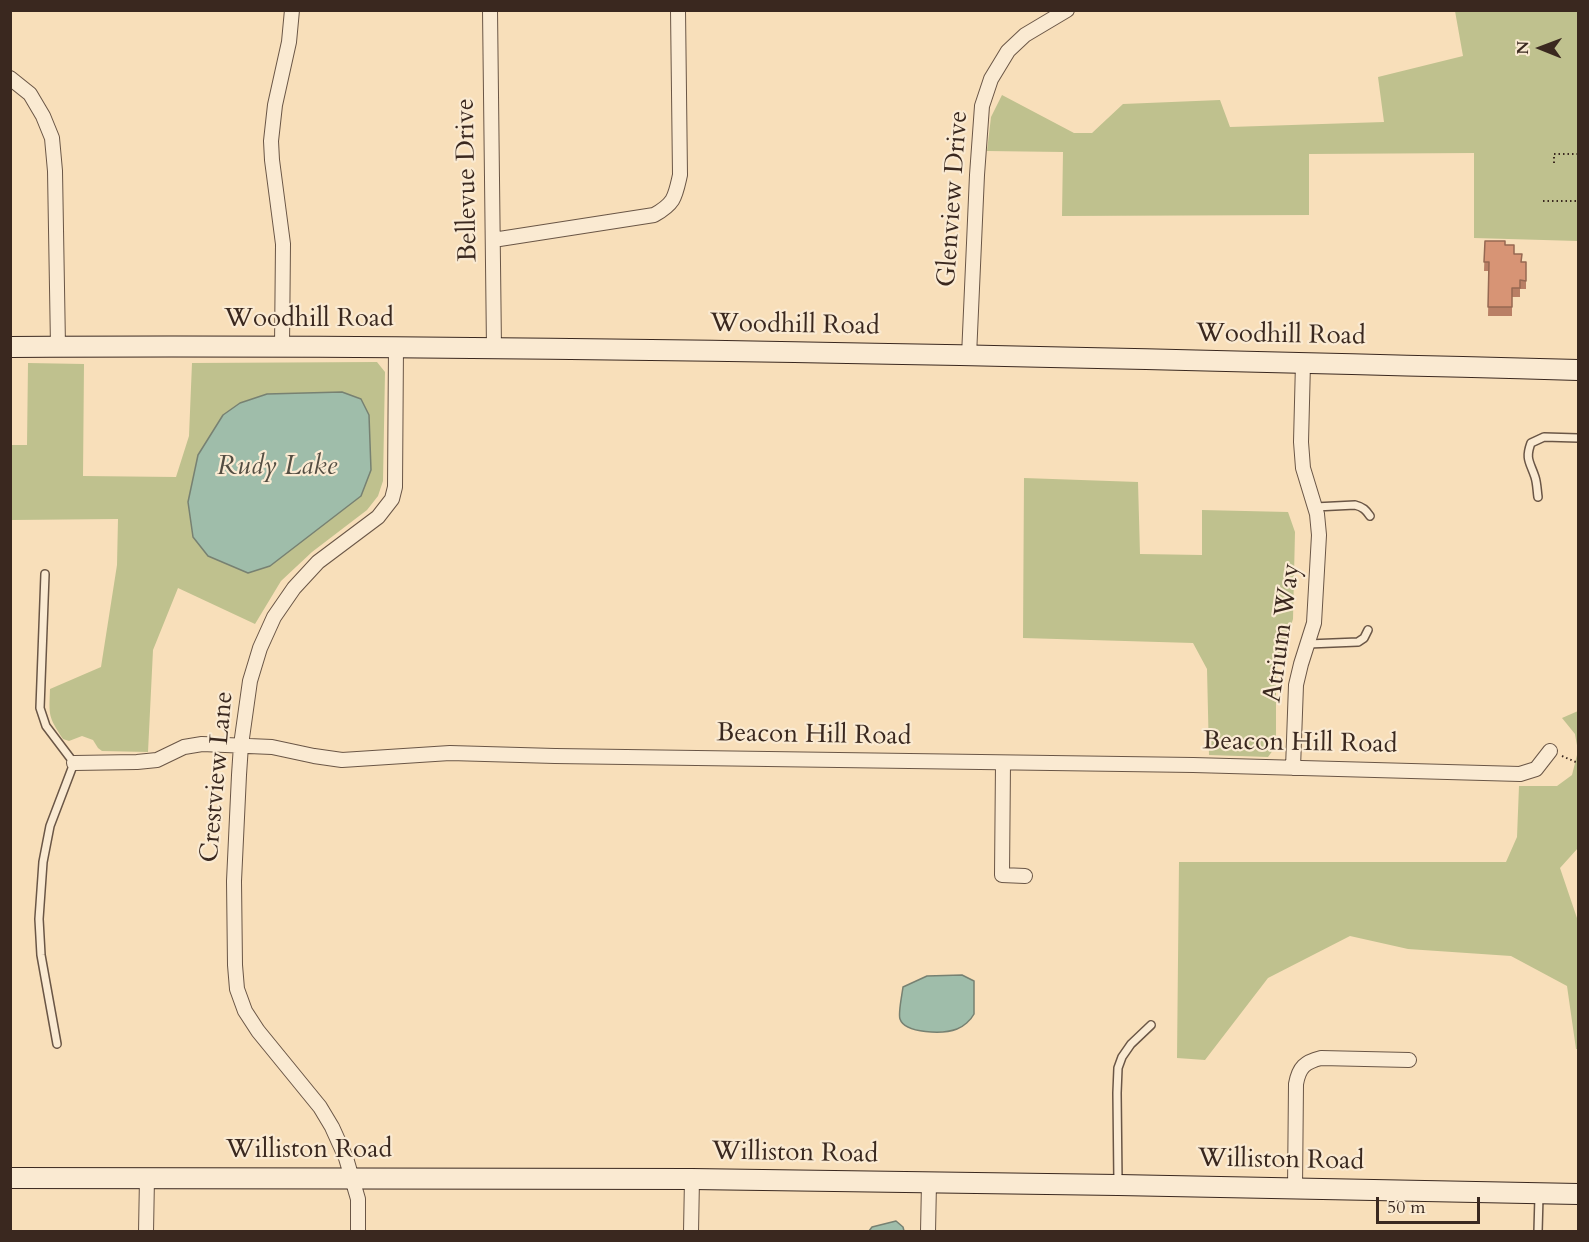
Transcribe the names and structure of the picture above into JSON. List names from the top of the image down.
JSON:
{
  "streets": {
    "street": [
      "Bellevue Drive",
      "Glenview Drive",
      "Woodhill Road",
      "Atrium Way",
      "Beacon Hill Road",
      "Crestview Lane",
      "Williston Road"
    ]
  },
  "crossings": [
    ["Bellevue Drive", "Woodhill Road"],
    ["Glenview Drive", "Woodhill Road"],
    ["Woodhill Road", "Atrium Way"],
    ["Woodhill Road", "Crestview Lane"],
    ["Atrium Way", "Beacon Hill Road"],
    ["Beacon Hill Road", "Crestview Lane"],
    ["Crestview Lane", "Williston Road"]
  ],
  "water": ["Rudy Lake"],
  "scale_bar": "50 m",
  "north": "left"
}
